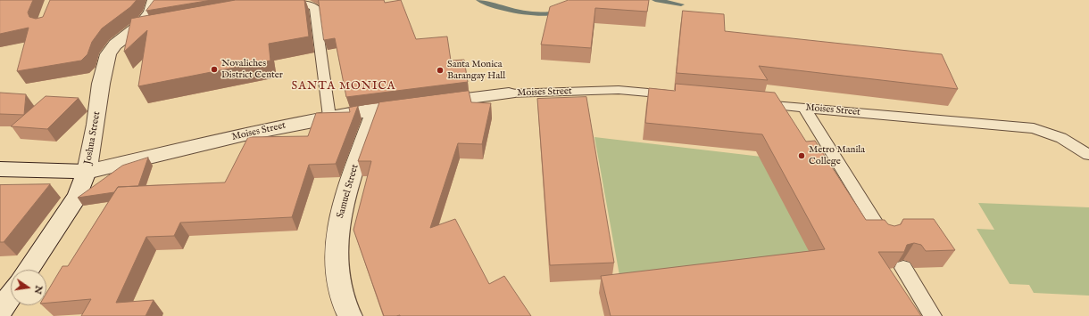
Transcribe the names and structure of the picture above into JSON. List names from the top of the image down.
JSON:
{
  "streets": {
    "street": ["Moises Street", "Joshua Street", "Samuel Street"]
  },
  "crossings": [
    ["Moises Street", "Joshua Street"],
    ["Moises Street", "Samuel Street"]
  ],
  "districts": ["SANTA MONICA"],
  "places": ["Novaliches District Center", "Santa Monica Barangay Hall", "Metro Manila College"],
  "north": "right"
}
